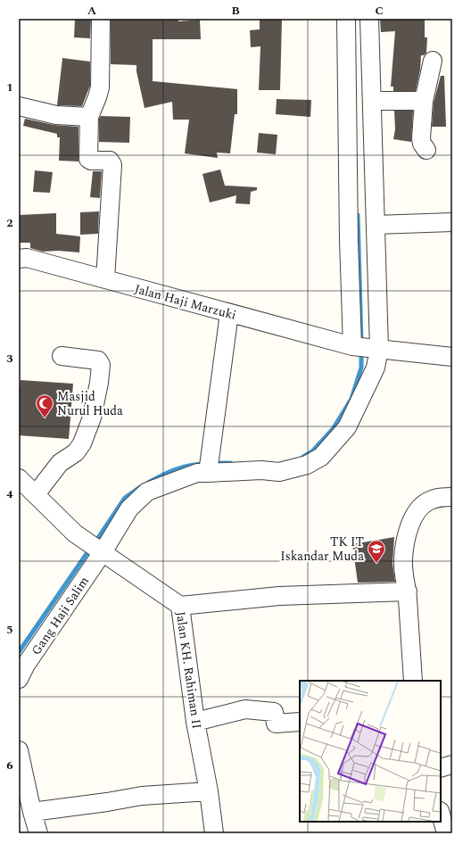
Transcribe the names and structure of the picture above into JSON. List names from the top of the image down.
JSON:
{
  "streets": {
    "street": ["Jalan Haji Marzuki", "Gang Haji Salim", "Jalan KH. Rahiman II"]
  },
  "crossings": [
    ["Jalan Haji Marzuki", "Gang Haji Salim"],
    ["Gang Haji Salim", "Jalan KH. Rahiman II"]
  ],
  "places": {
    "mosque": ["Masjid Nurul Huda"],
    "school or university": ["TK IT Iskandar Muda"]
  },
  "grid": {
    "columns": ["A", "B", "C"],
    "rows": [
      "1",
      "2",
      "3",
      "4",
      "5",
      "6"
    ]
  }
}
